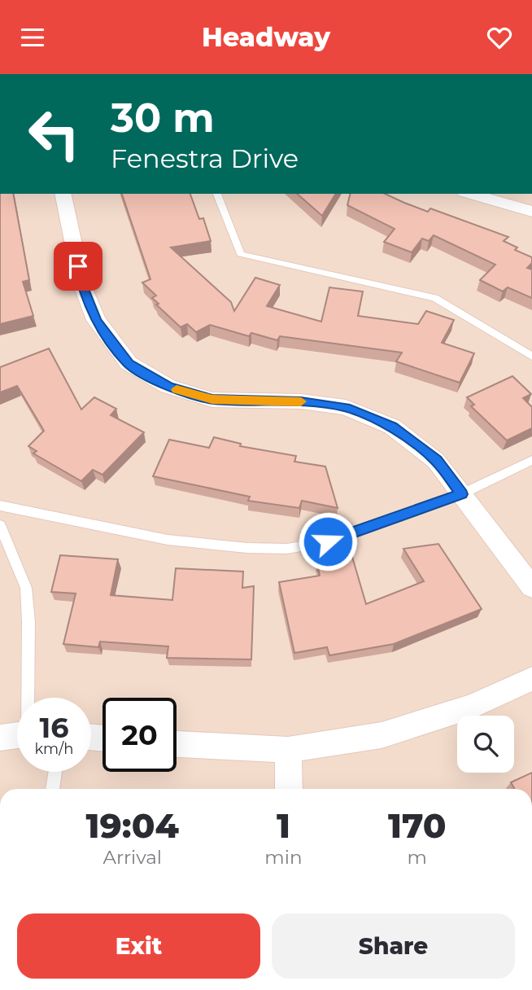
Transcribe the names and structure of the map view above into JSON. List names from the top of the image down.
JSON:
{
  "page": {
    "header": "Headway",
    "turn": ["30 m", "Fenestra Drive"],
    "speed": "16 km/h",
    "limit": "20",
    "eta": [
      "19:04",
      "Arrival",
      "1",
      "min",
      "170",
      "m"
    ],
    "buttons": ["Exit", "Share"]
  }
}
